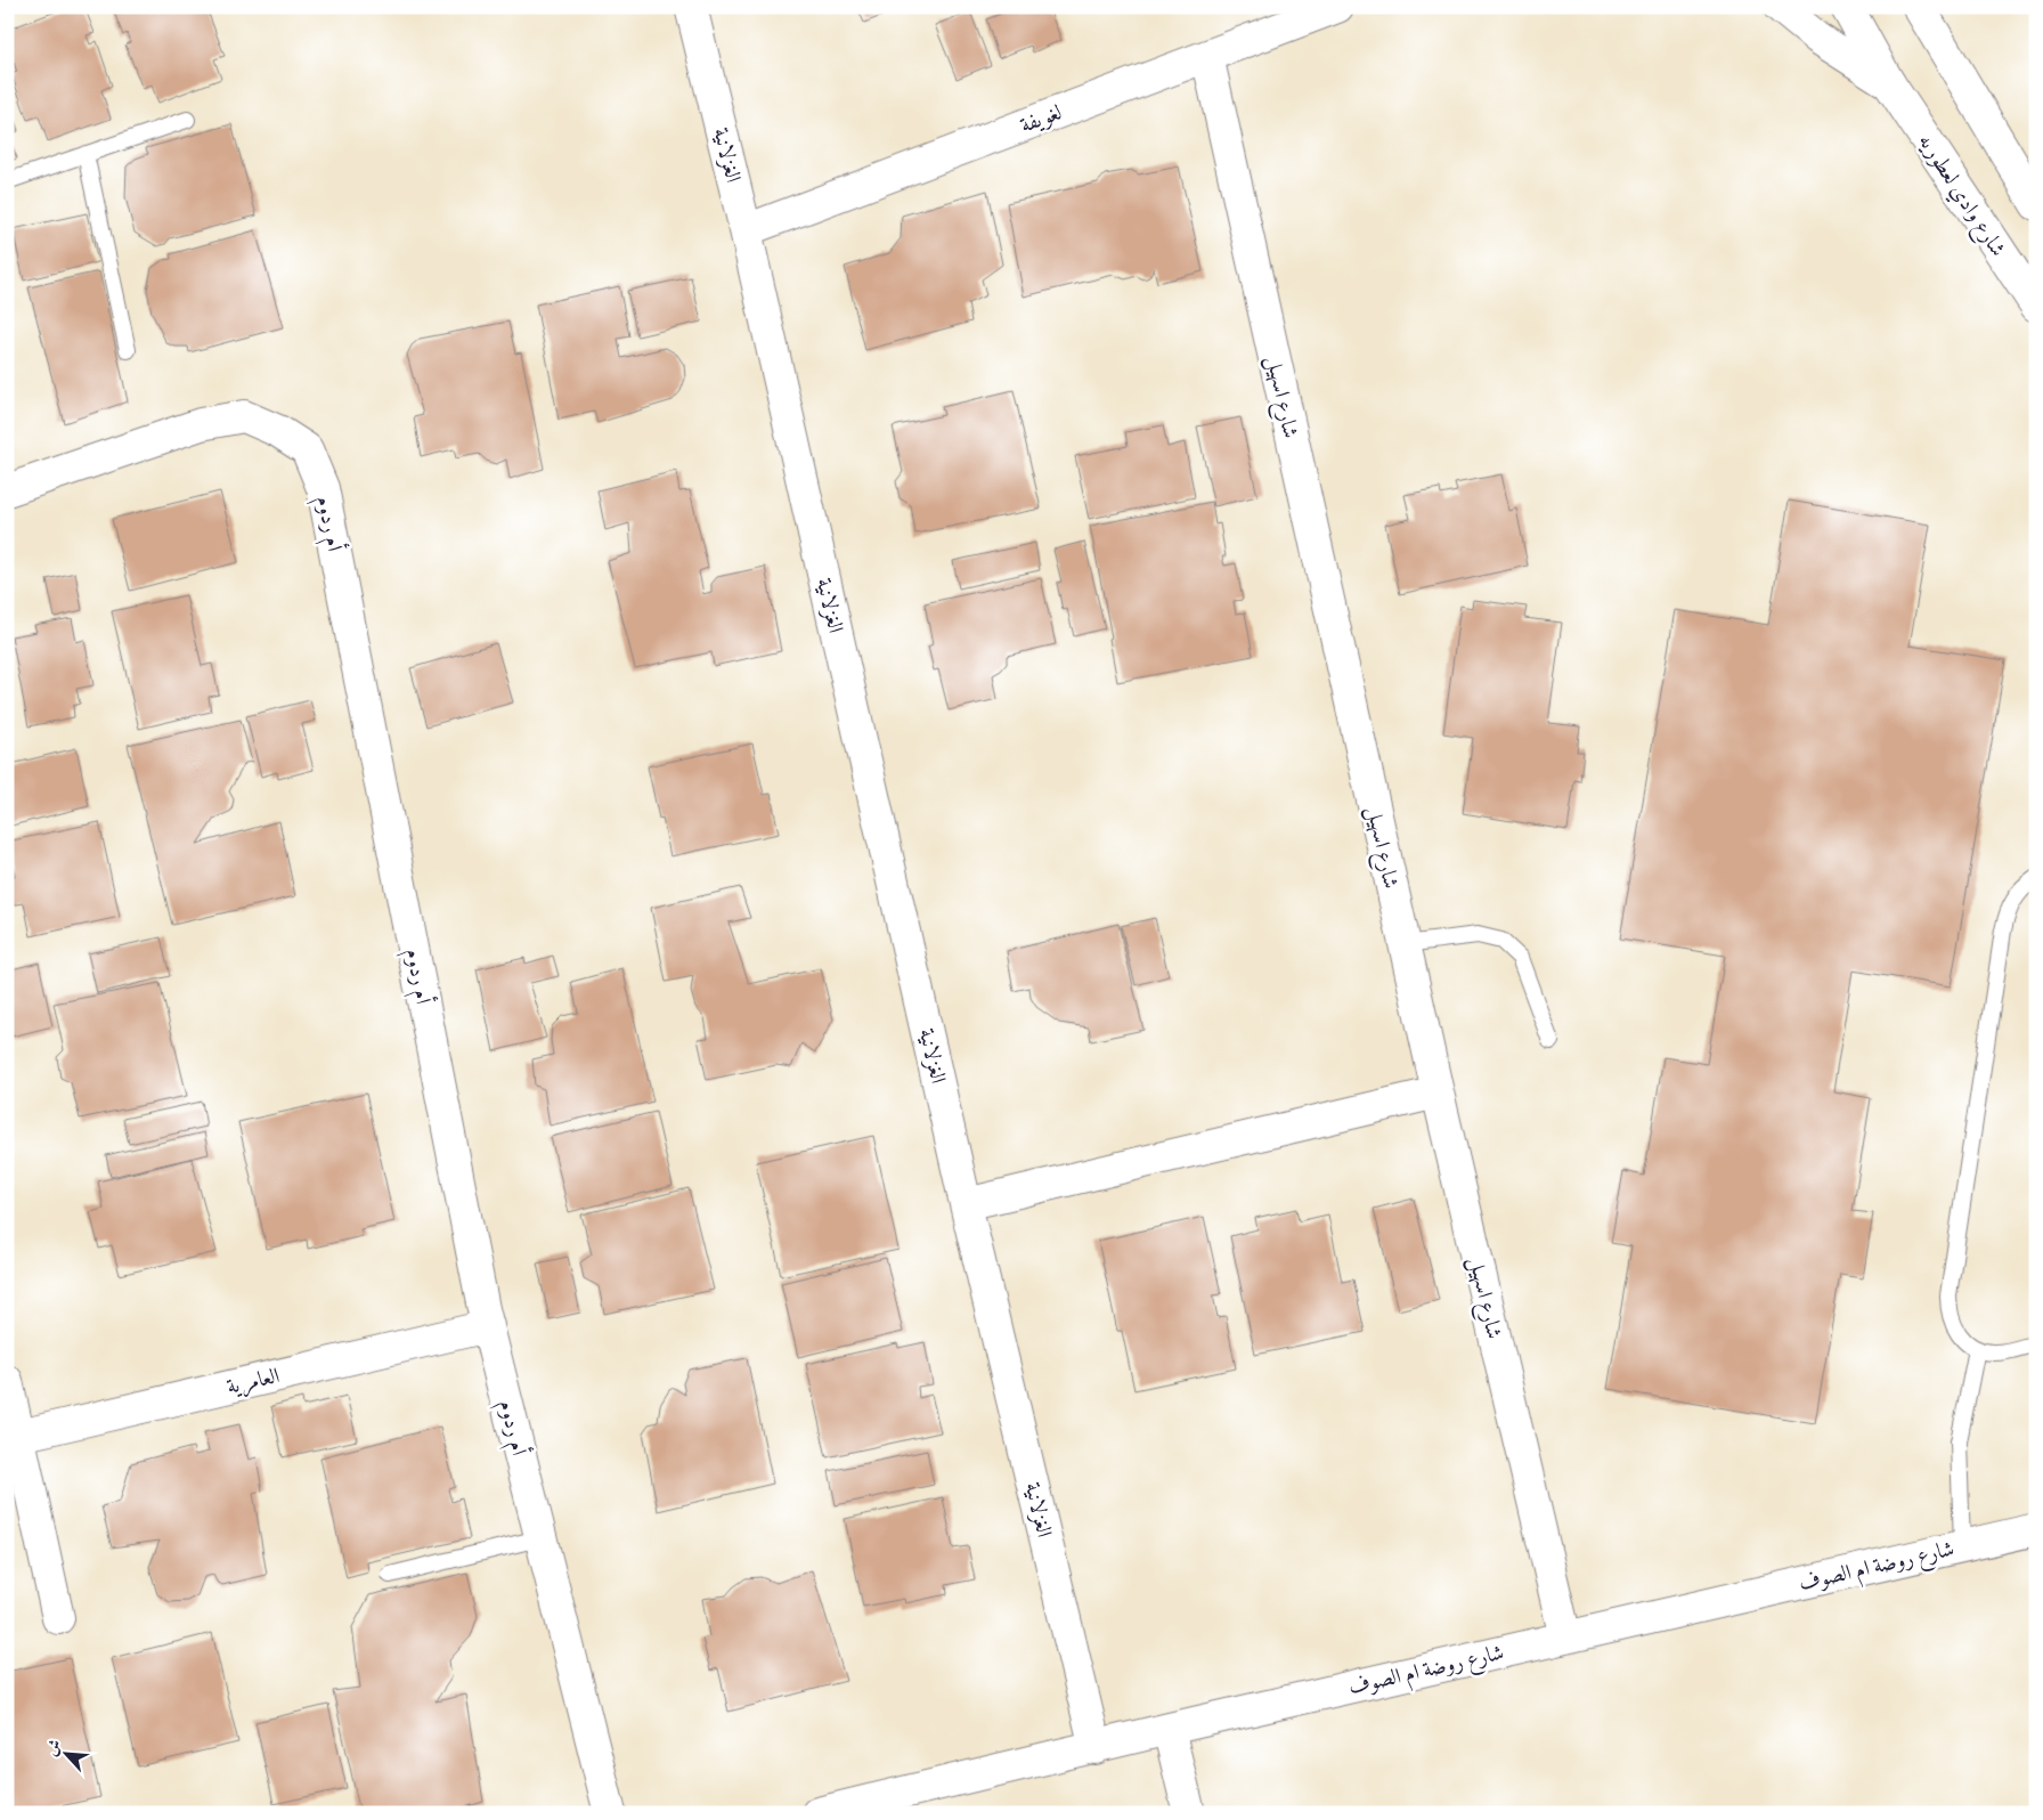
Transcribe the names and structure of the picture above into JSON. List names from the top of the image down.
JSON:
{
  "streets": {
    "street": [
      "لغويفة",
      "الغزلانية",
      "شارع وادي لعطوريه",
      "شارع اسهيل",
      "أم ردوم",
      "العامرية",
      "شارع روضة ام الصوف"
    ]
  },
  "crossings": [
    ["لغويفة", "الغزلانية"],
    ["لغويفة", "شارع اسهيل"],
    ["الغزلانية", "شارع روضة ام الصوف"],
    ["شارع اسهيل", "شارع روضة ام الصوف"],
    ["أم ردوم", "العامرية"]
  ],
  "north": "top left"
}
